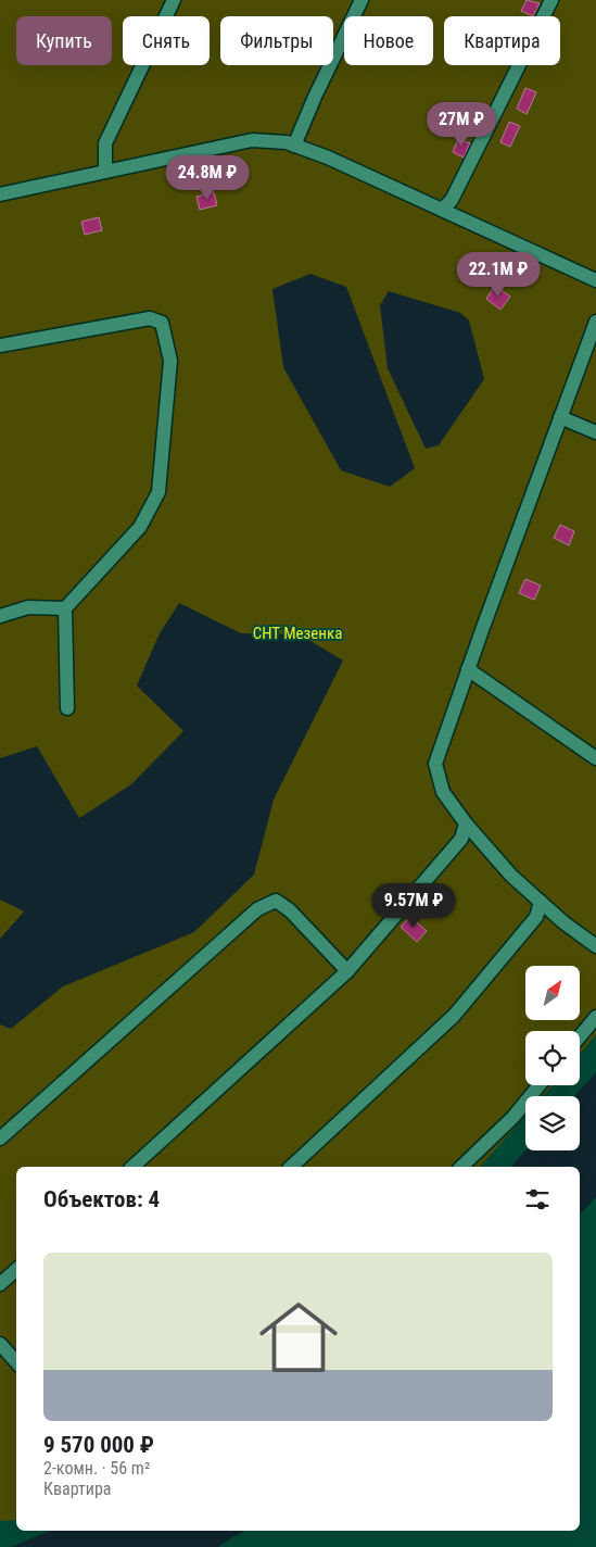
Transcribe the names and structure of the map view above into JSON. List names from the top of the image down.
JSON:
{
  "parks": ["СНТ Мезенка"],
  "north": "top right",
  "page": {
    "chip": [
      "Купить",
      "Снять",
      "Фильтры",
      "Новое",
      "Квартира"
    ],
    "price": [
      "27M ₽",
      "24.8M ₽",
      "22.1M ₽",
      "9.57M ₽"
    ],
    "heading": "Объектов: 4",
    "list": [
      {
        "name": "9 570 000 ₽",
        "note": "2-комн. · 56 m² · Квартира"
      }
    ]
  }
}
